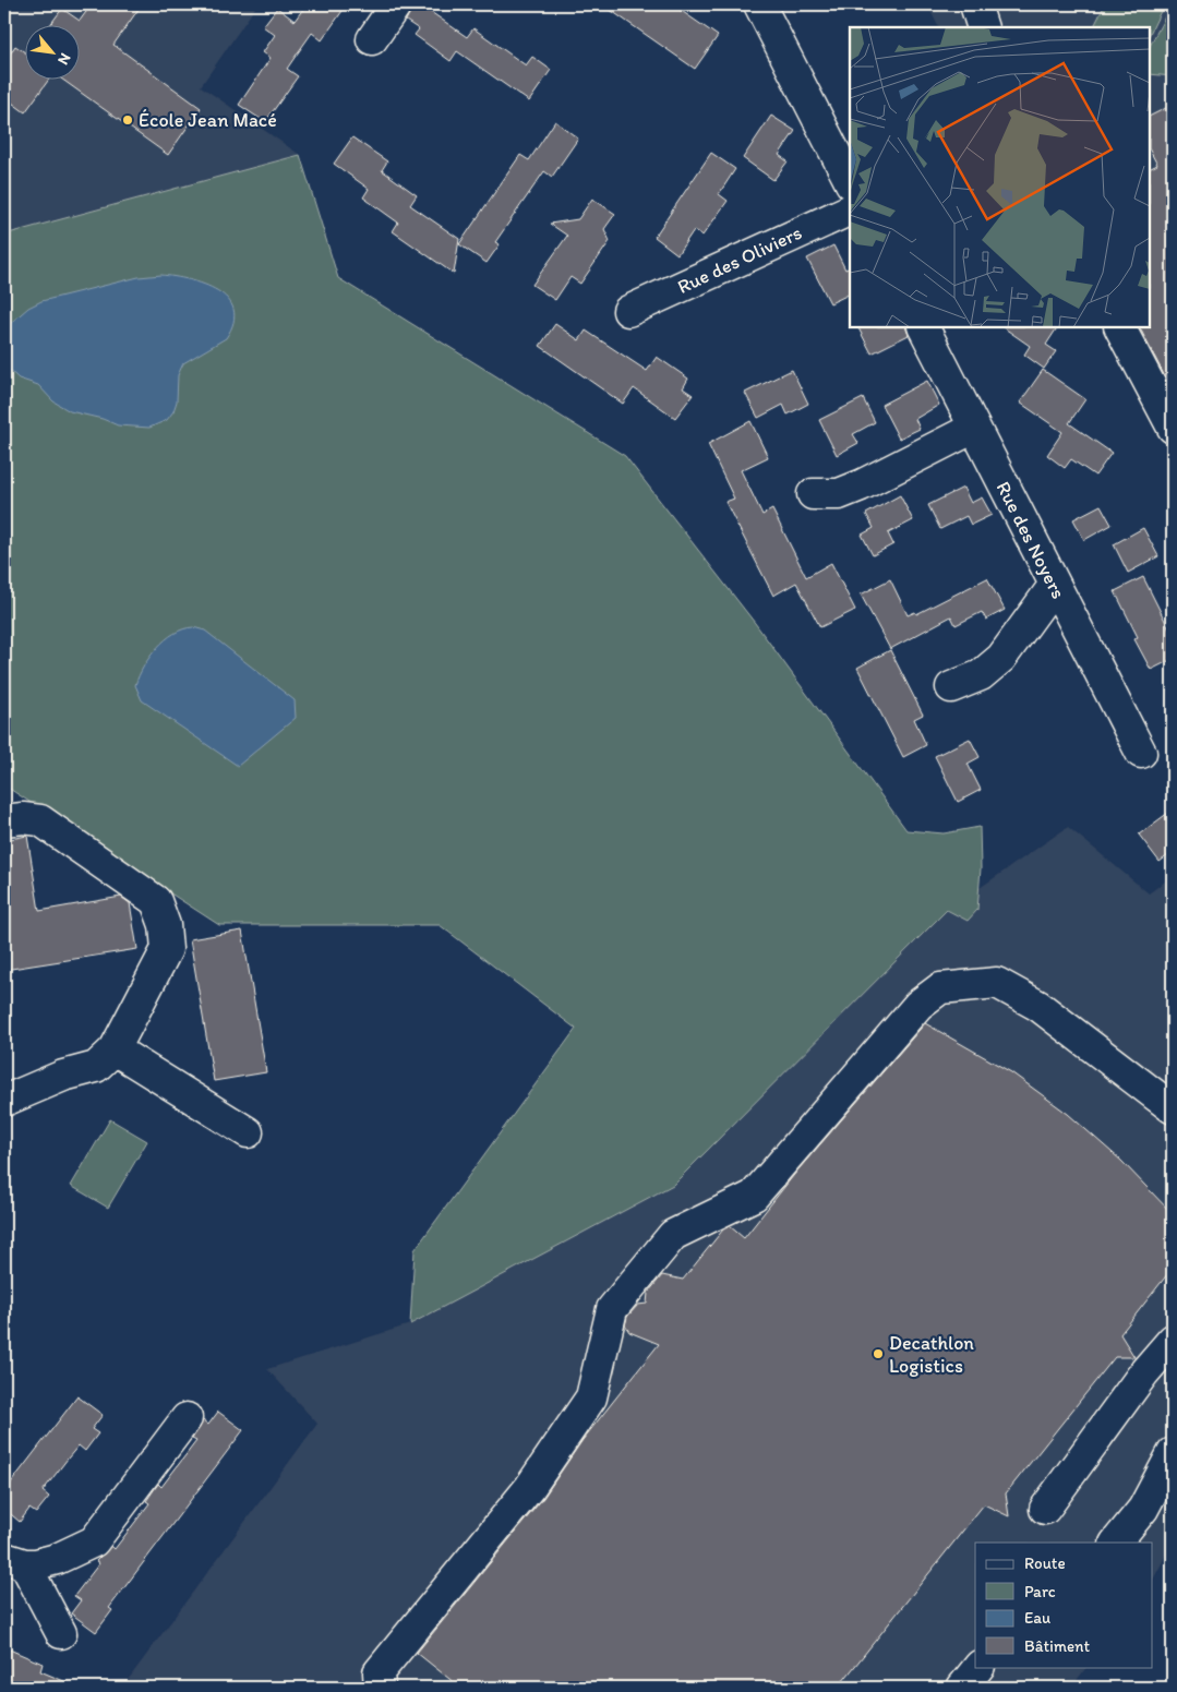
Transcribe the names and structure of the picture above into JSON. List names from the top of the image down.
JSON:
{
  "streets": {
    "street": ["Rue des Oliviers", "Rue des Noyers"]
  },
  "places": ["École Jean Macé", "Decathlon Logistics"],
  "legend": [
    "Route",
    "Parc",
    "Eau",
    "Bâtiment"
  ],
  "north": "bottom right"
}
